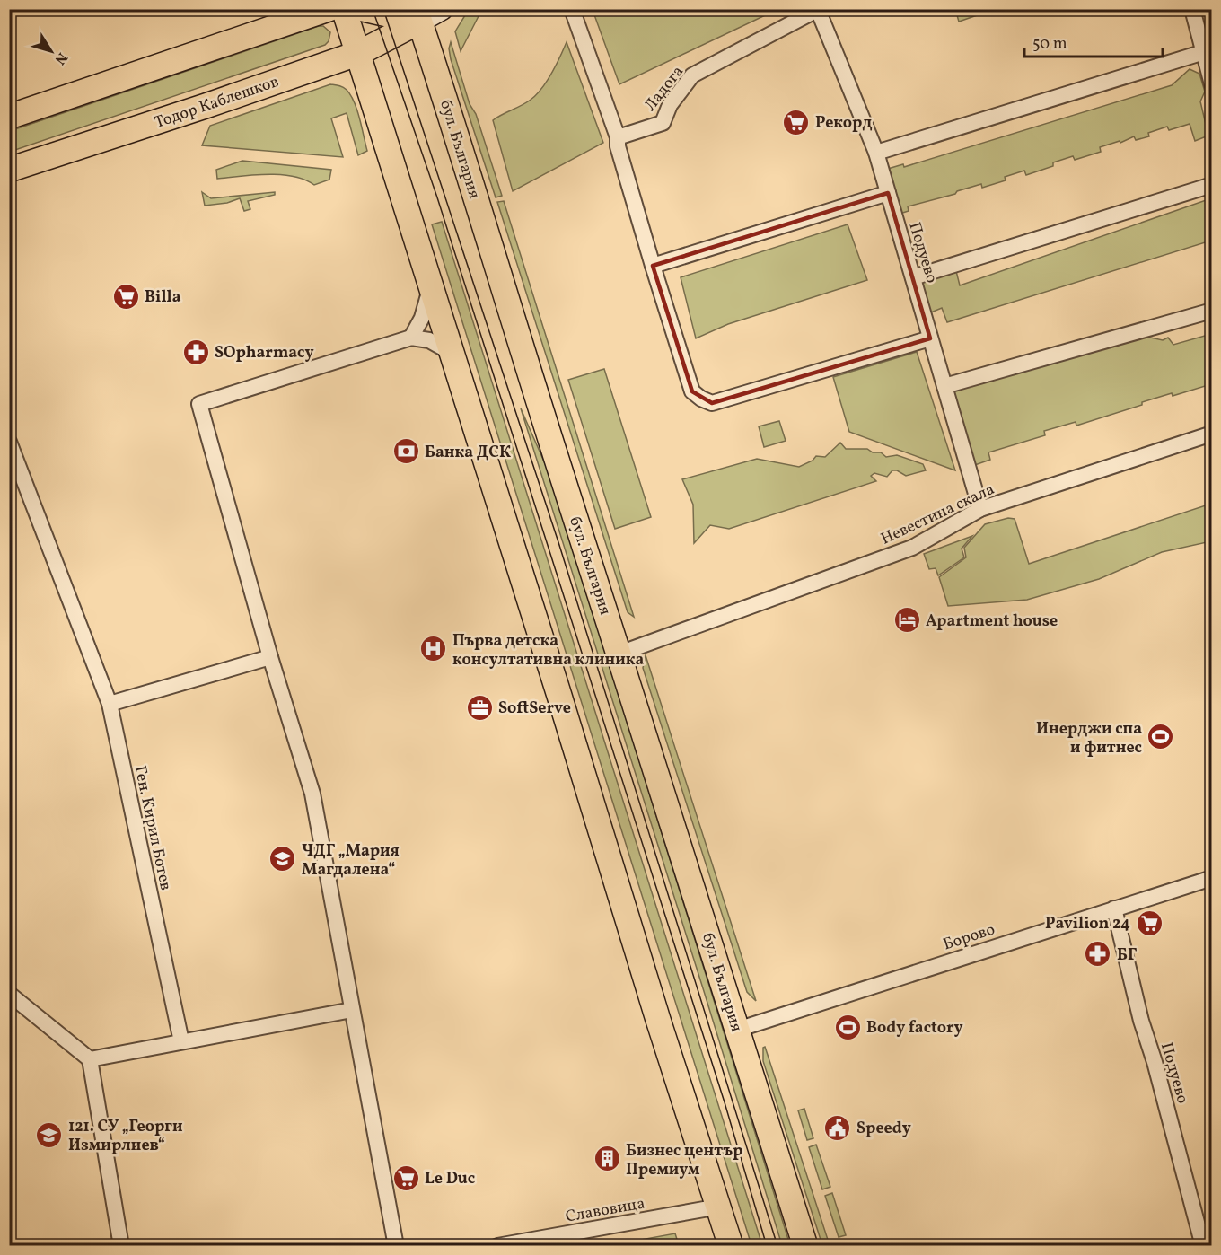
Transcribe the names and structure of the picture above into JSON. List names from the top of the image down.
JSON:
{
  "streets": {
    "main road": ["Тодор Каблешков", "бул. България"],
    "street": [
      "Ладога",
      "Подуево",
      "Невестина скала",
      "Ген. Кирил Ботев",
      "Борово",
      "Славовица"
    ]
  },
  "crossings": [
    ["Ладога", "Подуево"],
    ["Тодор Каблешков", "бул. България"],
    ["бул. България", "Невестина скала"],
    ["бул. България", "Борово"],
    ["Подуево", "Невестина скала"],
    ["Подуево", "Борово"]
  ],
  "places": {
    "supermarket": [
      "Рекорд",
      "Billa",
      "Pavilion 24",
      "Le Duc"
    ],
    "pharmacy": ["SOpharmacy", "БГ"],
    "bank": ["Банка ДСК"],
    "hotel": ["Apartment house"],
    "hospital": ["Първа детска консултативна клиника"],
    "office": ["SoftServe"],
    "sports": ["Инерджи спа и фитнес", "Body factory"],
    "school or university": ["ЧДГ „Мария Магдалена“", "121. СУ „Георги Измирлиев“"],
    "public building": ["Speedy"],
    "building": ["Бизнес център Премиум"]
  },
  "scale_bar": "50 m",
  "north": "bottom right"
}
